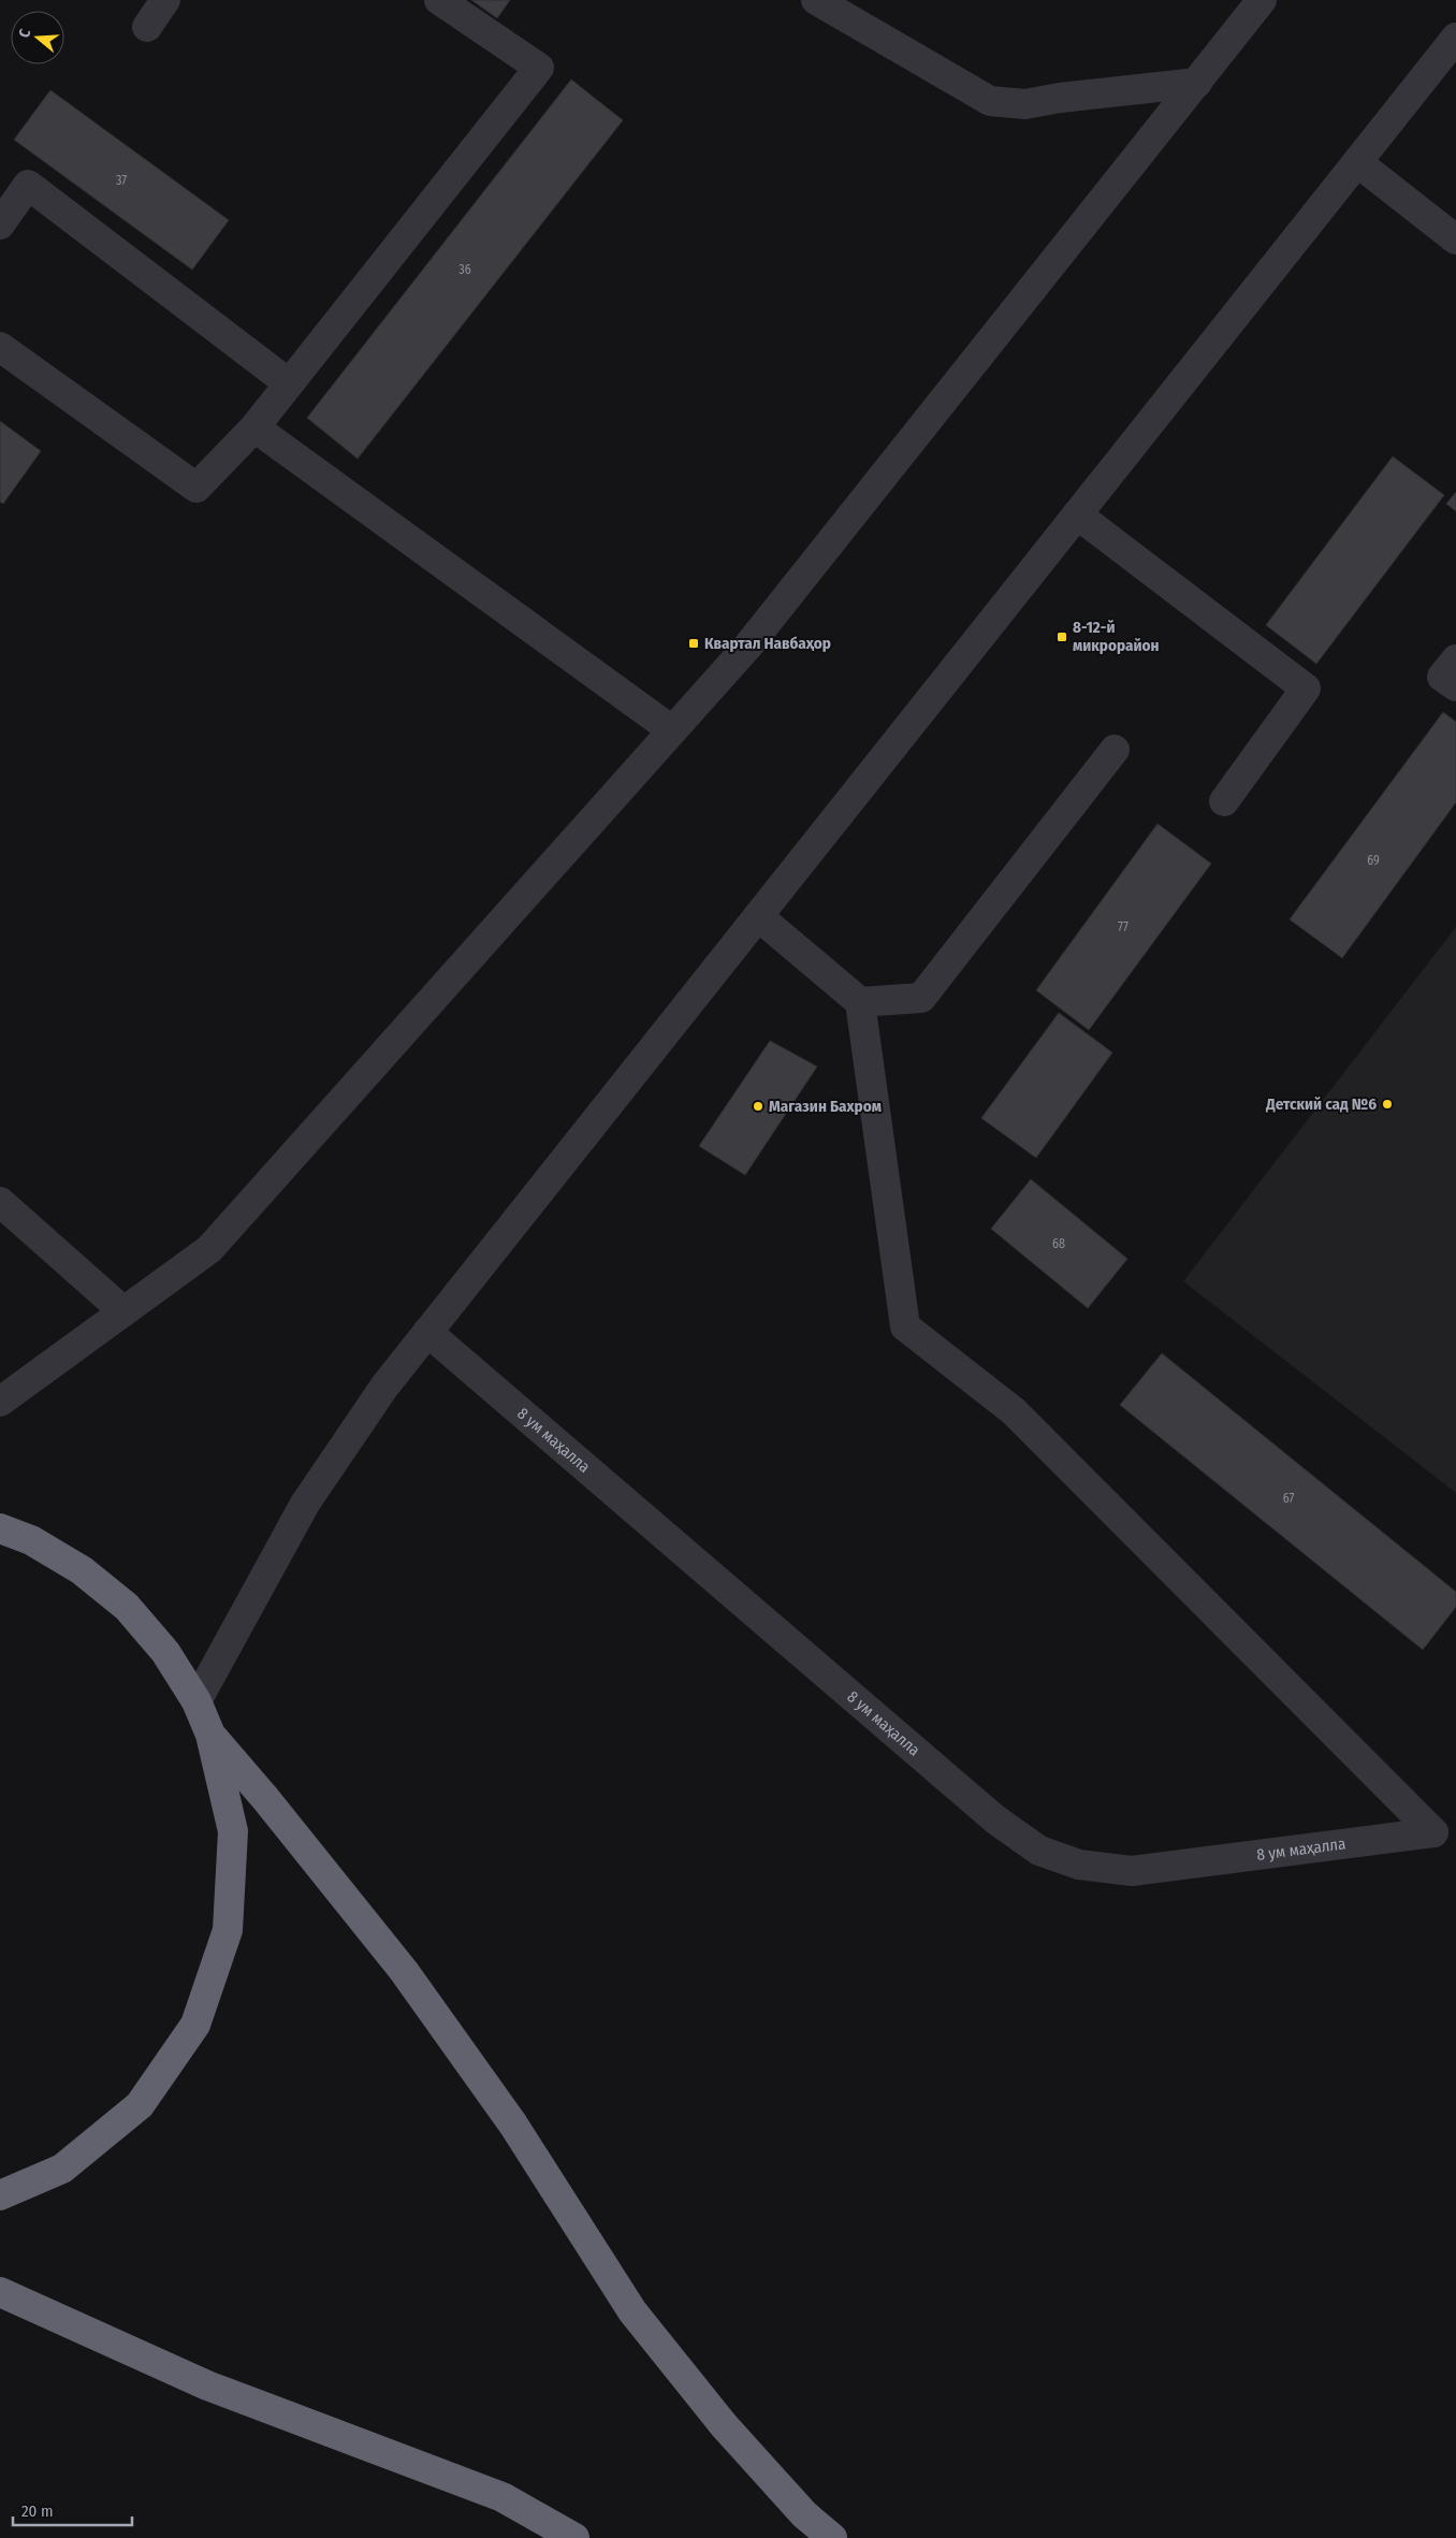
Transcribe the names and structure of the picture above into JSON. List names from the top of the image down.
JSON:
{
  "streets": {
    "street": ["8 ум маҳалла"]
  },
  "places": {
    "transit": ["8-12-й микрорайон", "Квартал Навбаҳор"],
    "other": ["Детский сад №6", "Магазин Бахром"]
  },
  "house_numbers": [
    "37",
    "36",
    "69",
    "77",
    "68",
    "67"
  ],
  "scale_bar": "20 m",
  "north": "left"
}
